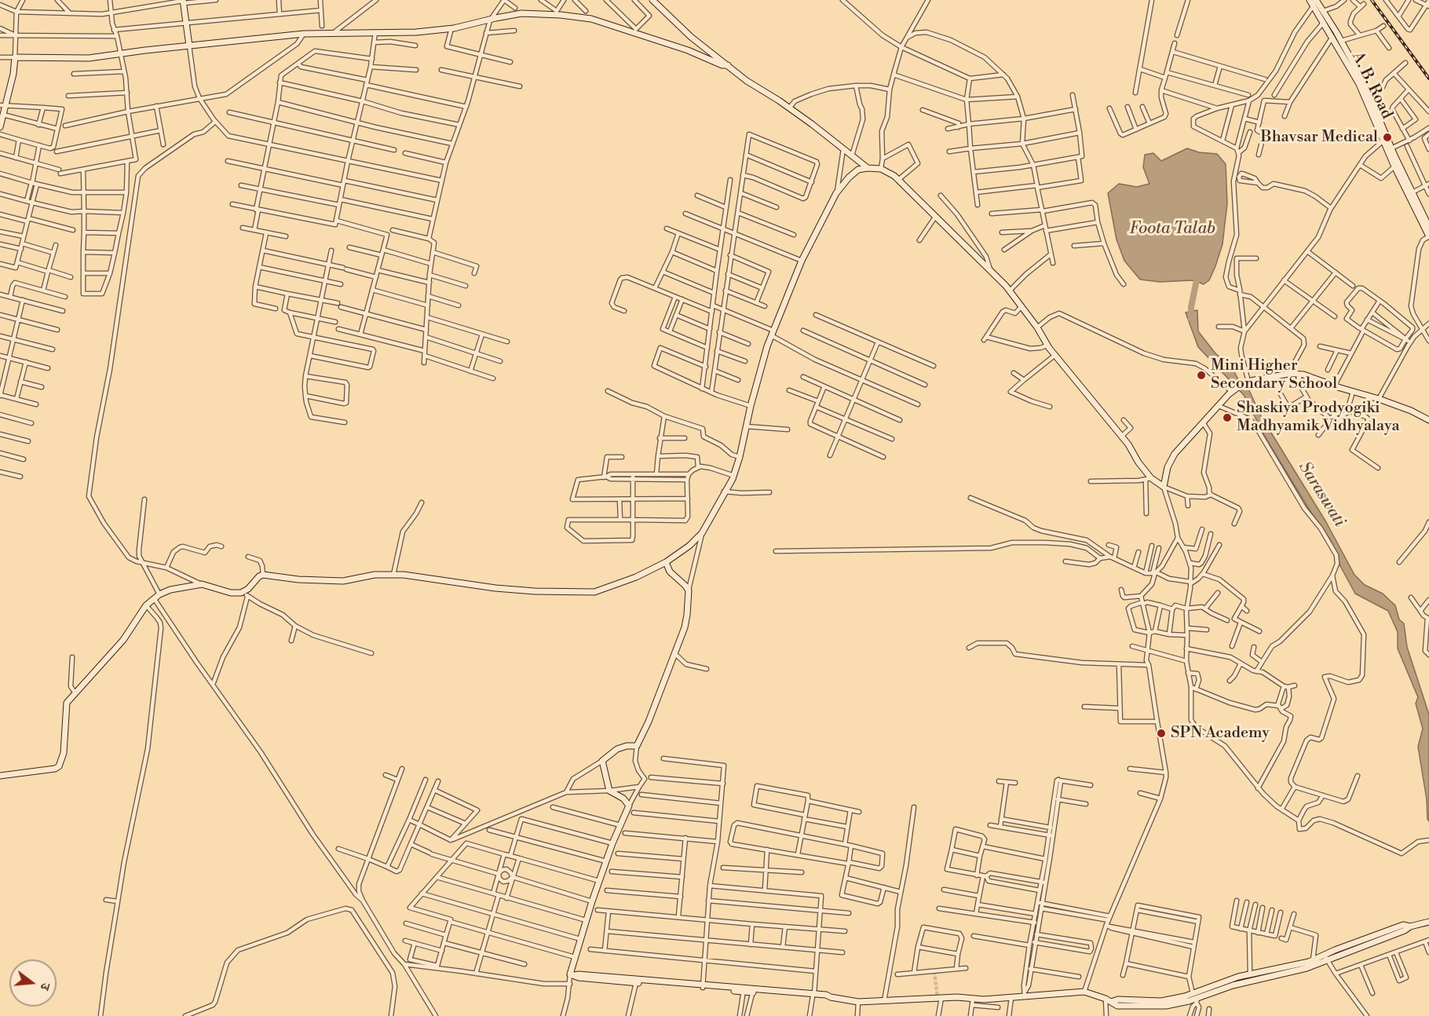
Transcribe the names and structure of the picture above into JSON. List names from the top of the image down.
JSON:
{
  "streets": {
    "street": ["A. B. Road"]
  },
  "water": ["Foota Talab", "Saraswati"],
  "places": [
    "Bhavsar Medical",
    "Mini Higher Secondary School",
    "Shaskiya Prodyogiki Madhyamik Vidhyalaya",
    "SPN Academy"
  ],
  "north": "right"
}
